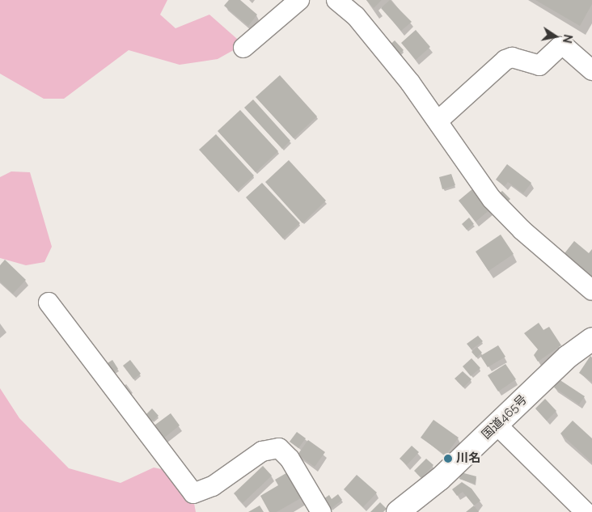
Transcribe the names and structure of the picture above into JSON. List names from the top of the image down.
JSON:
{
  "streets": {
    "highway": ["国道465号"]
  },
  "places": ["川名"],
  "north": "right"
}
